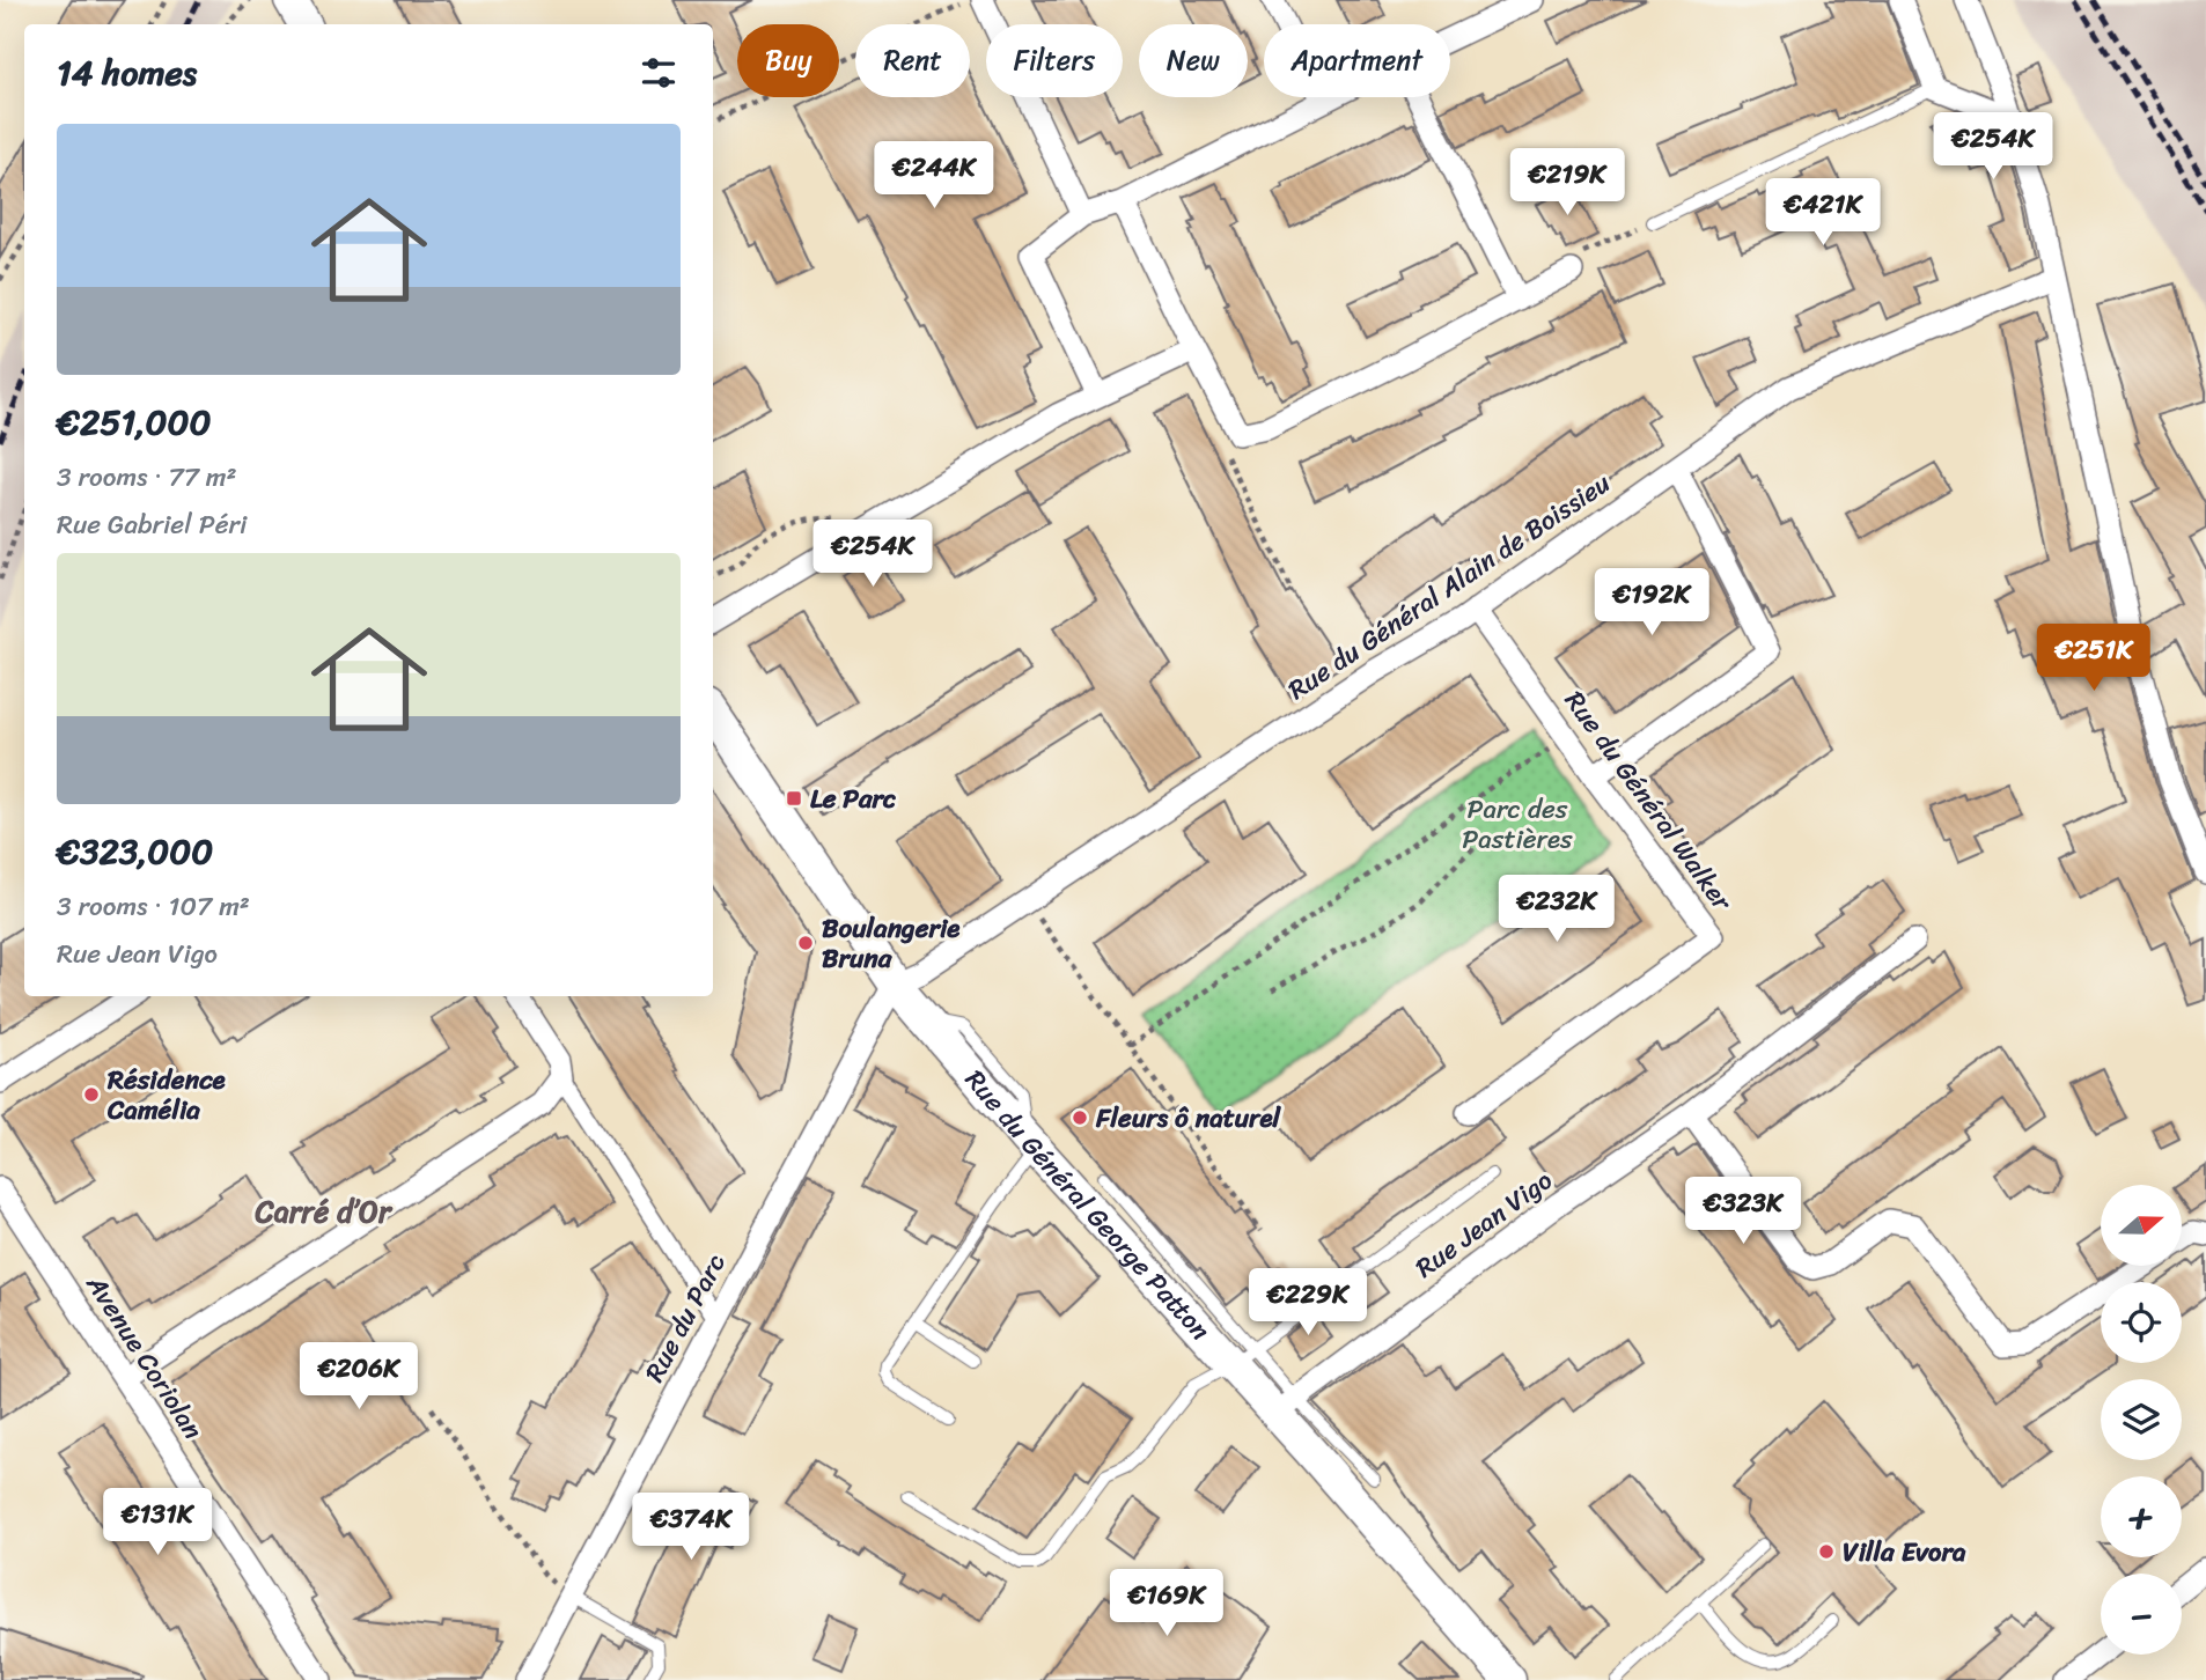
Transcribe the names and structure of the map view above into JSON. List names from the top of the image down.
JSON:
{
  "streets": {
    "main road": ["Rue du Général George Patton"],
    "street": [
      "Rue du Général Alain de Boissieu",
      "Rue du Général Walker",
      "Rue Jean Vigo",
      "Rue du Parc",
      "Avenue Coriolan"
    ]
  },
  "crossings": [
    ["Rue du Général Alain de Boissieu", "Rue du Général Walker"],
    ["Rue du Général Alain de Boissieu", "Rue du Général George Patton"],
    ["Rue du Général Alain de Boissieu", "Rue du Parc"],
    ["Rue du Général George Patton", "Rue Jean Vigo"],
    ["Rue du Général George Patton", "Rue du Parc"]
  ],
  "districts": ["Carré d’Or"],
  "parks": ["Parc des Pastières"],
  "places": {
    "transit": ["Le Parc"],
    "other": [
      "Boulangerie Bruna",
      "Résidence Camélia",
      "Fleurs ô naturel",
      "Villa Evora"
    ]
  },
  "north": "right",
  "page": {
    "chip": [
      "Buy",
      "Rent",
      "Filters",
      "New",
      "Apartment"
    ],
    "heading": "14 homes",
    "price": [
      "€254K",
      "€244K",
      "€219K",
      "€421K",
      "€254K",
      "€192K",
      "€251K",
      "€232K",
      "€323K",
      "€229K",
      "€206K",
      "€131K",
      "€374K",
      "€169K"
    ],
    "list": [
      {
        "name": "€251,000",
        "note": "3 rooms · 77 m² · Rue Gabriel Péri"
      },
      {
        "name": "€323,000",
        "note": "3 rooms · 107 m² · Rue Jean Vigo"
      }
    ],
    "map_buttons": ["+", "−"]
  }
}
